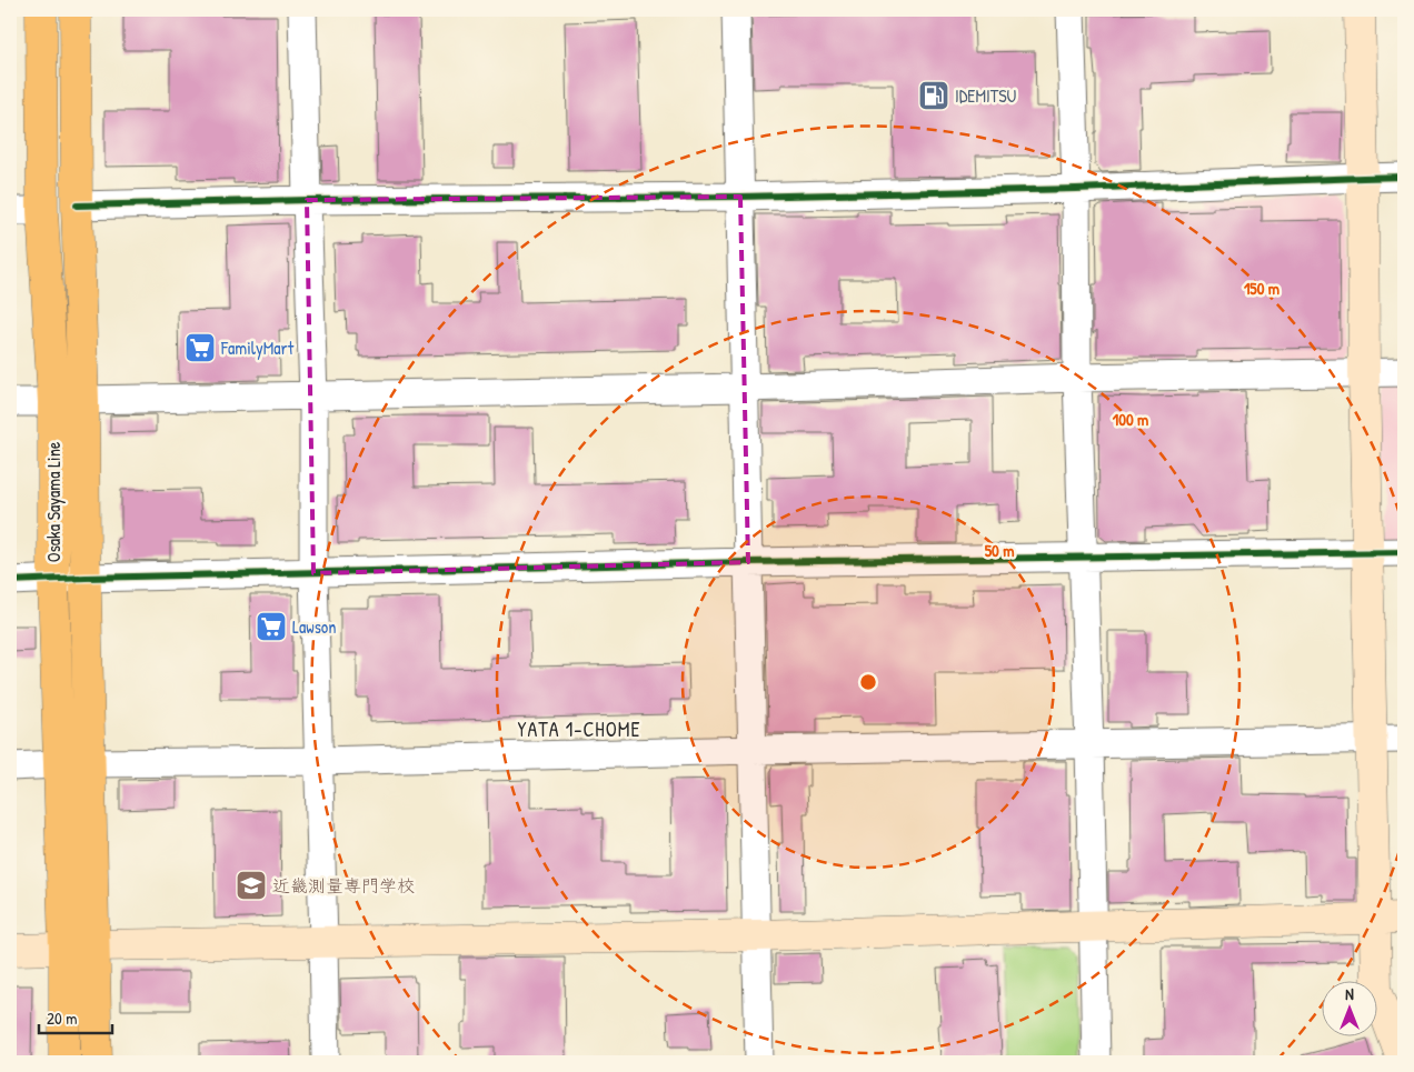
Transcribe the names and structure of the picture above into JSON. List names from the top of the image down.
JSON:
{
  "streets": {
    "main road": ["Osaka Sayama Line"]
  },
  "districts": ["YATA 1-CHOME"],
  "places": {
    "fuel station": ["IDEMITSU"],
    "supermarket": ["FamilyMart", "Lawson"],
    "school or university": ["近畿測量専門学校"]
  },
  "scale_bar": "20 m",
  "north": "top",
  "rings": ["150 m", "100 m", "50 m"]
}
